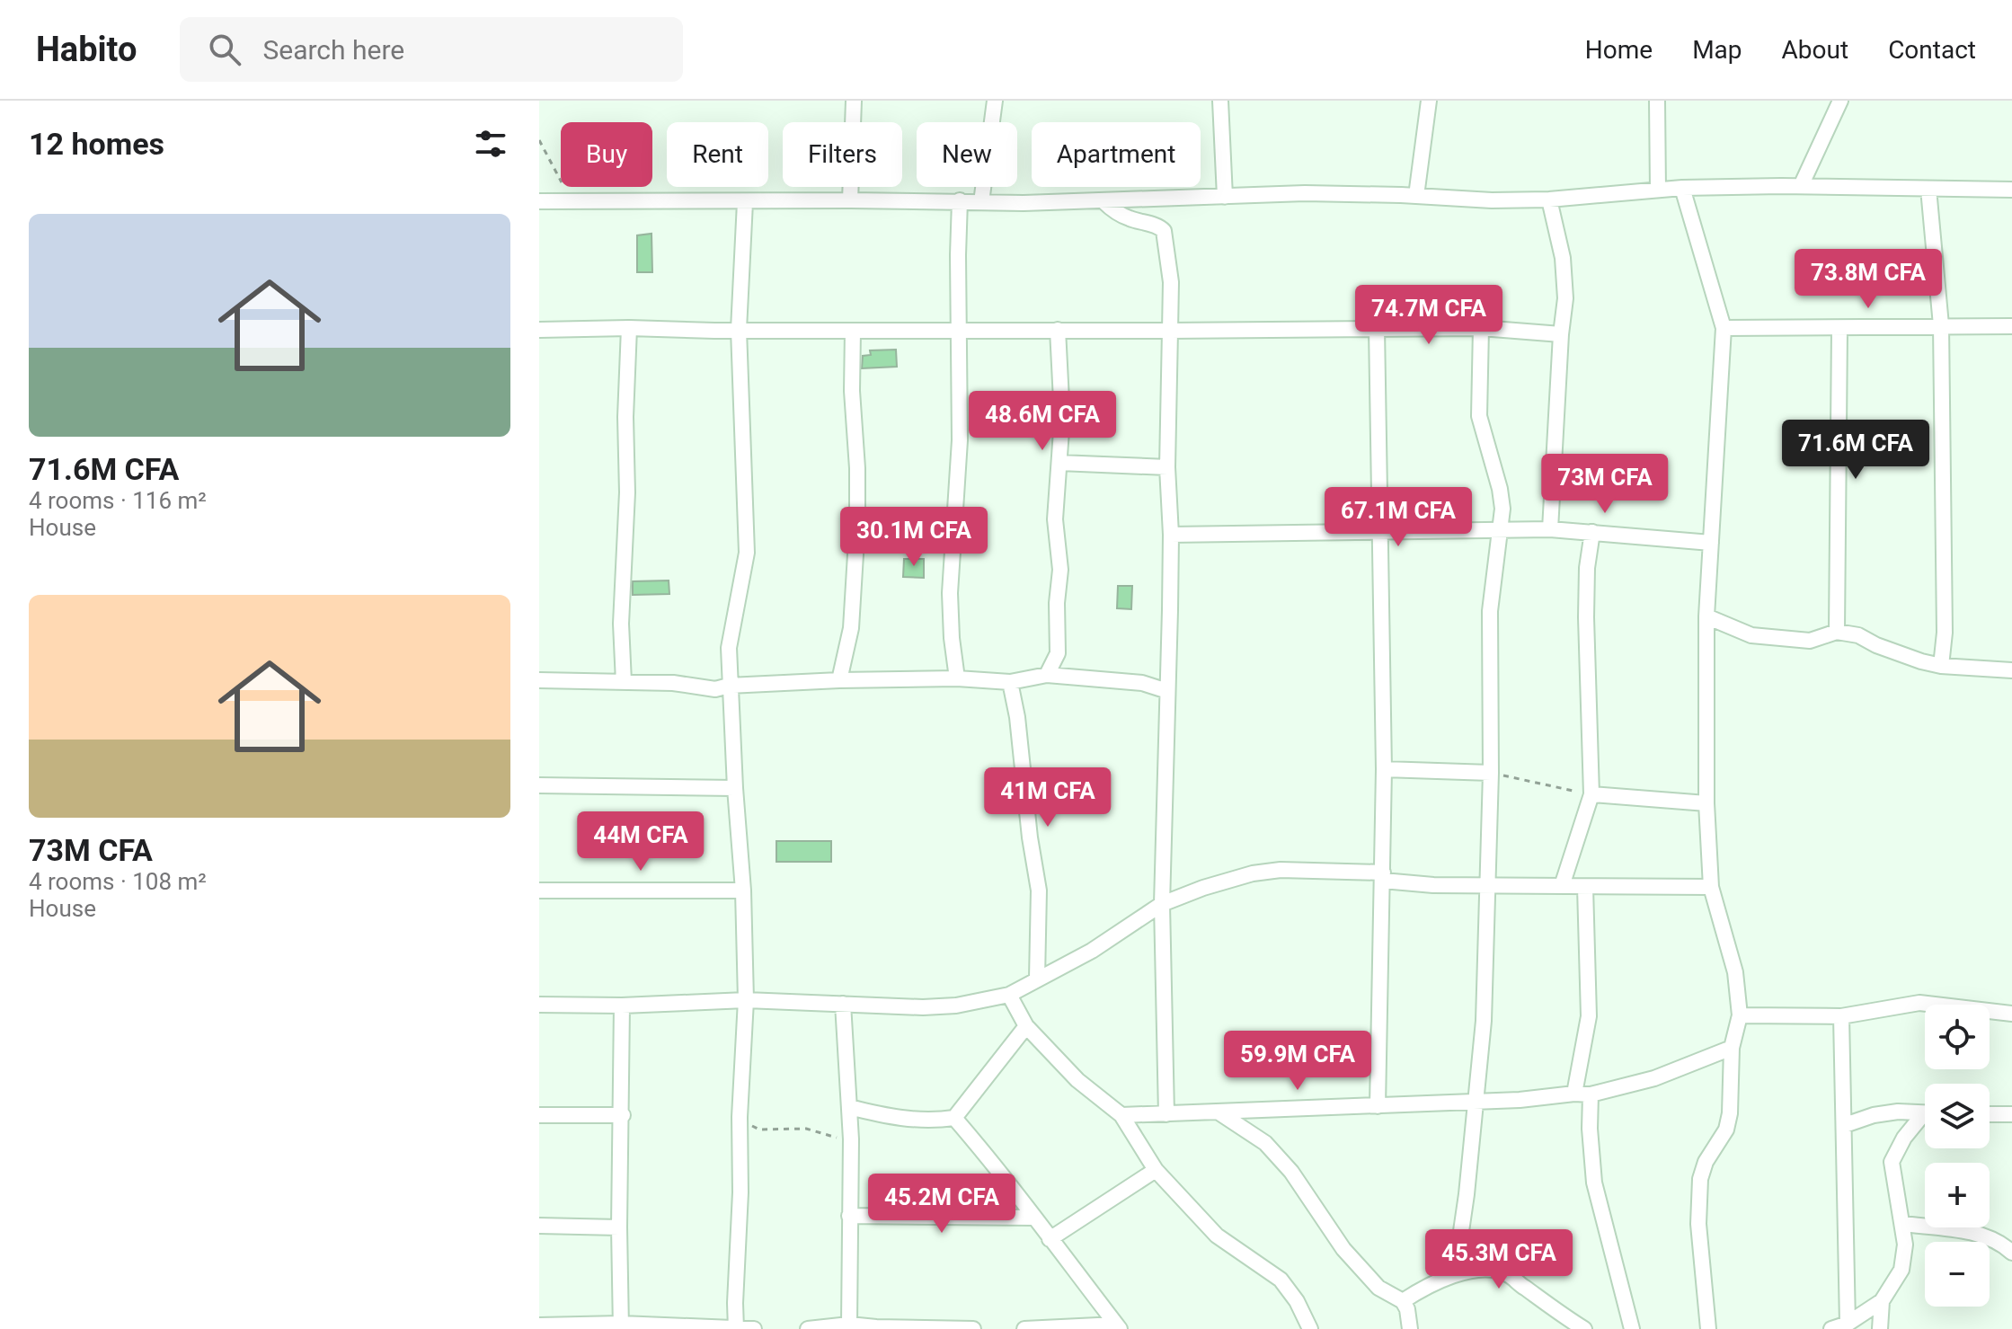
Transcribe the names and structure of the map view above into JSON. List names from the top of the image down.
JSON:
{
  "page": {
    "header": "Habito",
    "search": "Search here",
    "nav": [
      "Home",
      "Map",
      "About",
      "Contact"
    ],
    "heading": "12 homes",
    "chip": [
      "Buy",
      "Rent",
      "Filters",
      "New",
      "Apartment"
    ],
    "list": [
      {
        "name": "71.6M CFA",
        "note": "4 rooms · 116 m² · House"
      },
      {
        "name": "73M CFA",
        "note": "4 rooms · 108 m² · House"
      }
    ],
    "price": [
      "73.8M CFA",
      "74.7M CFA",
      "48.6M CFA",
      "71.6M CFA",
      "73M CFA",
      "67.1M CFA",
      "30.1M CFA",
      "41M CFA",
      "44M CFA",
      "59.9M CFA",
      "45.2M CFA",
      "45.3M CFA"
    ],
    "map_buttons": ["+", "−"]
  }
}
